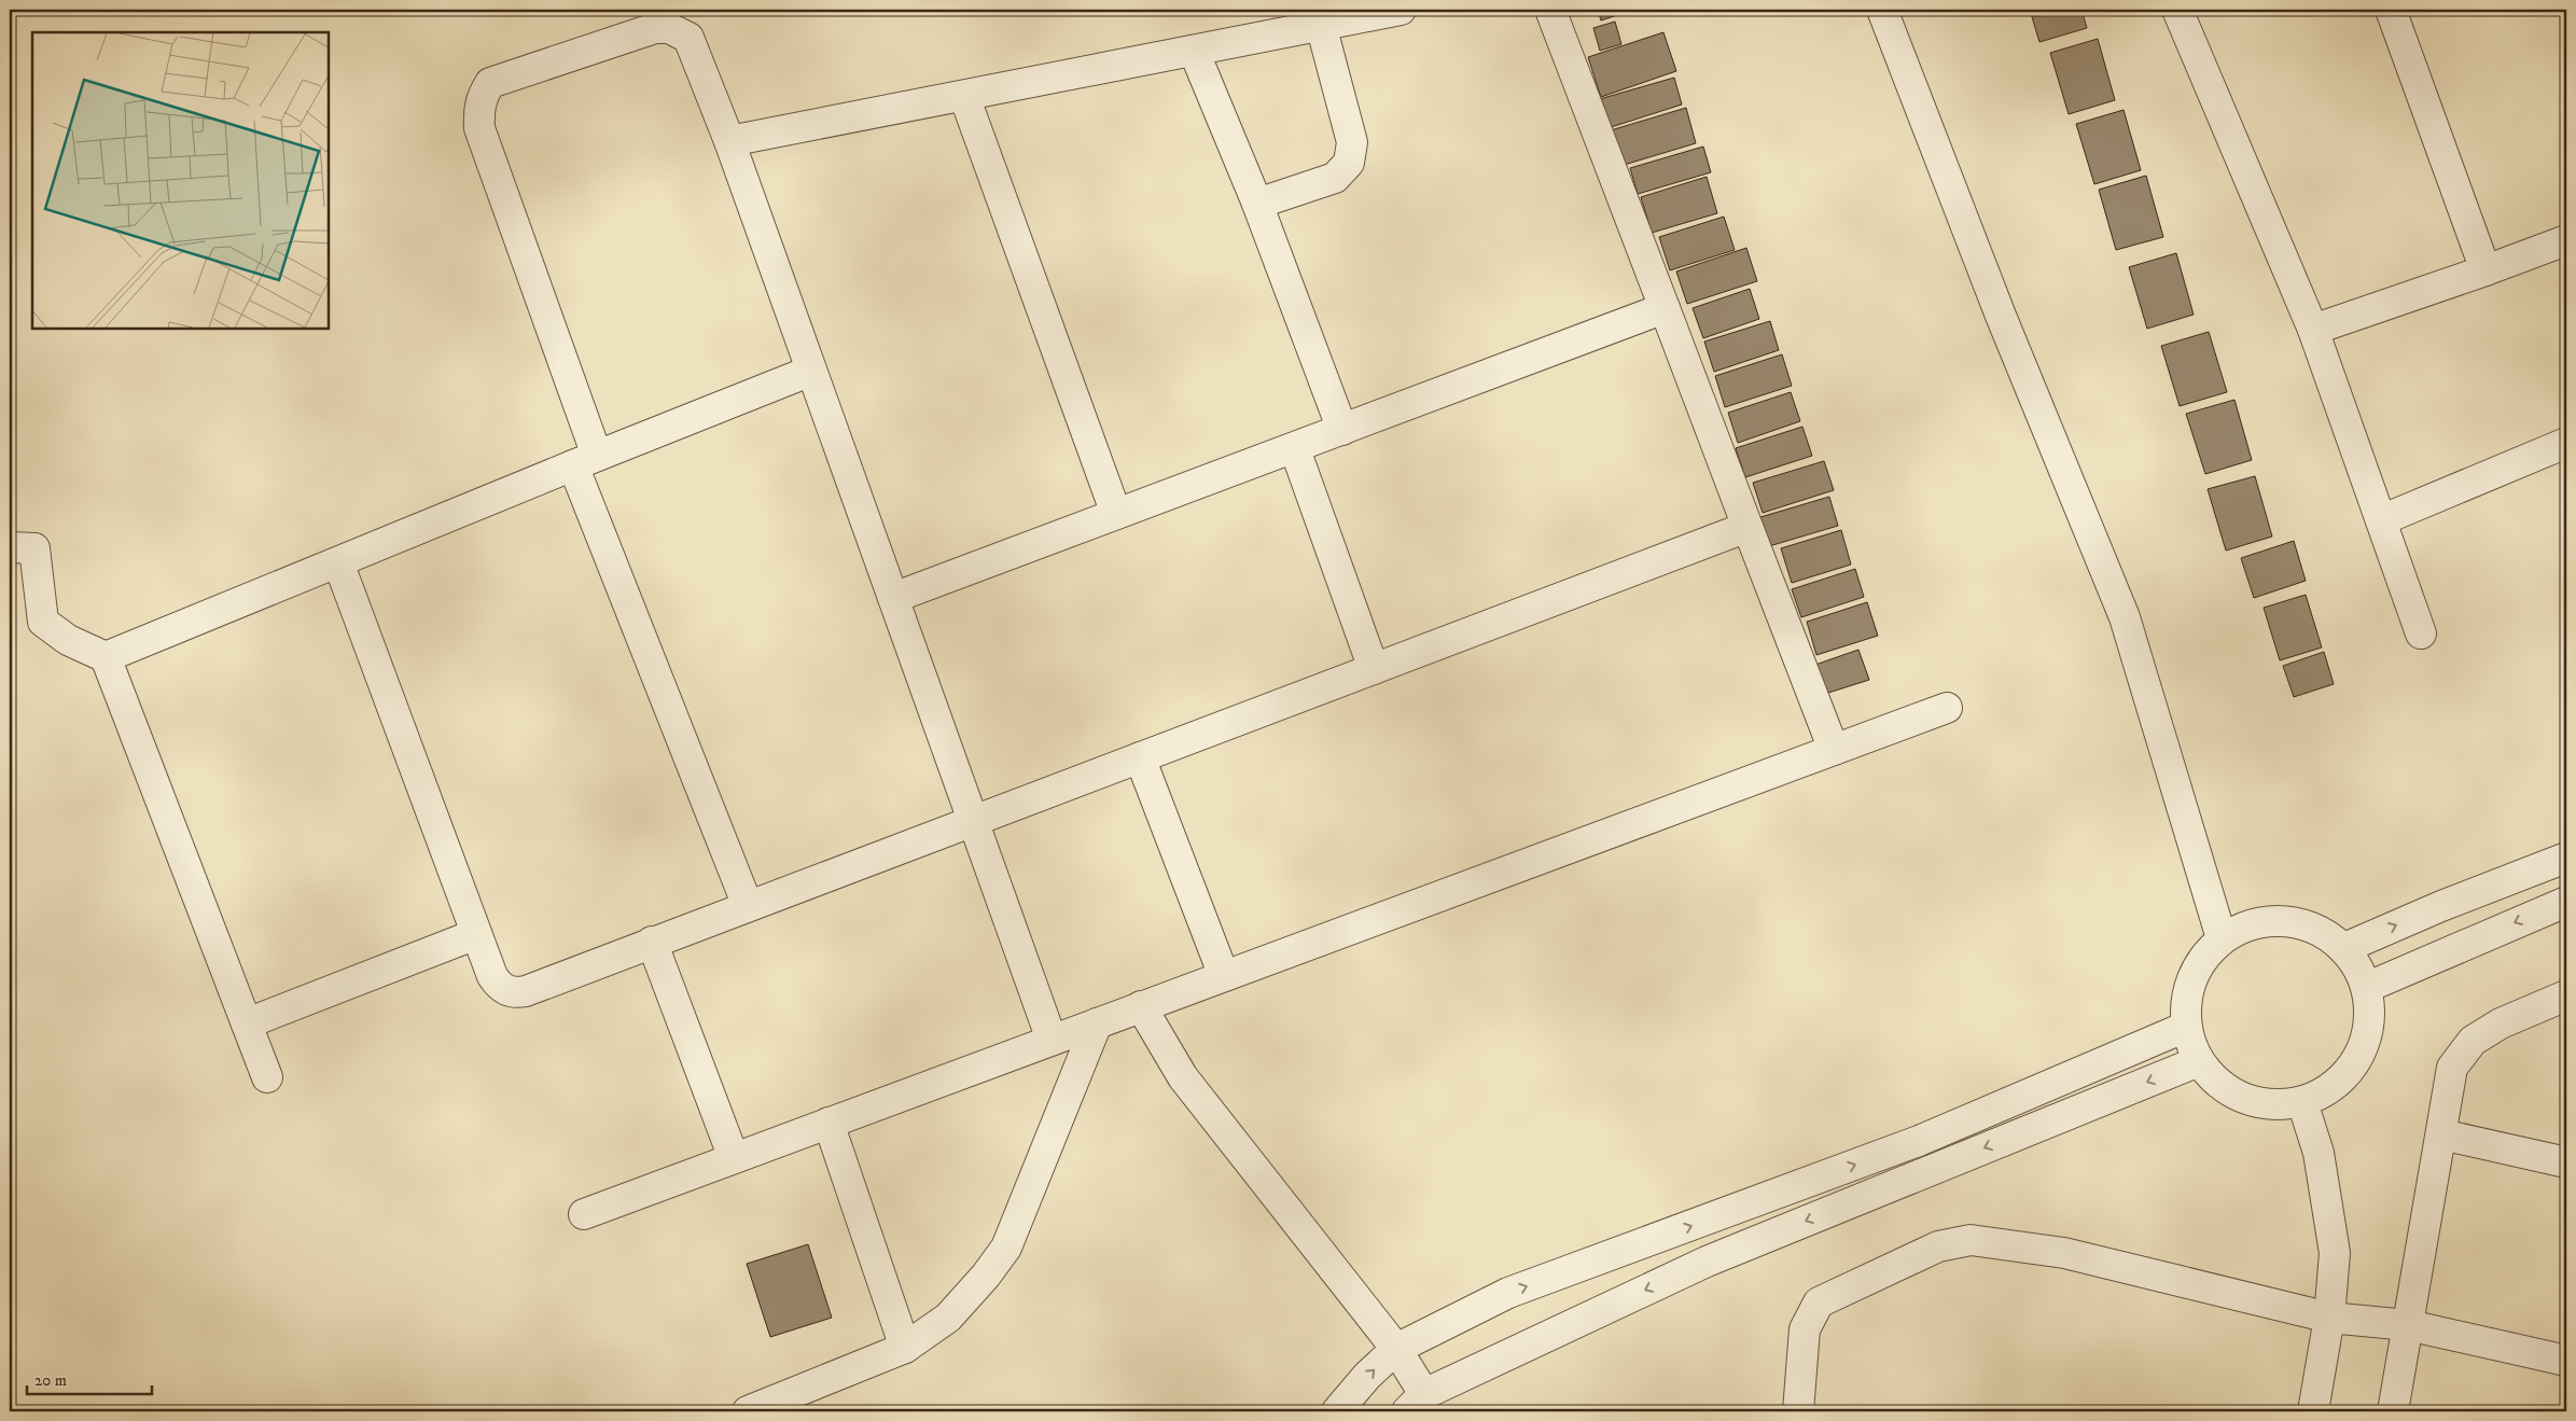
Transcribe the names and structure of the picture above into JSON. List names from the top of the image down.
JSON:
{
  "scale_bar": "20 m"
}
